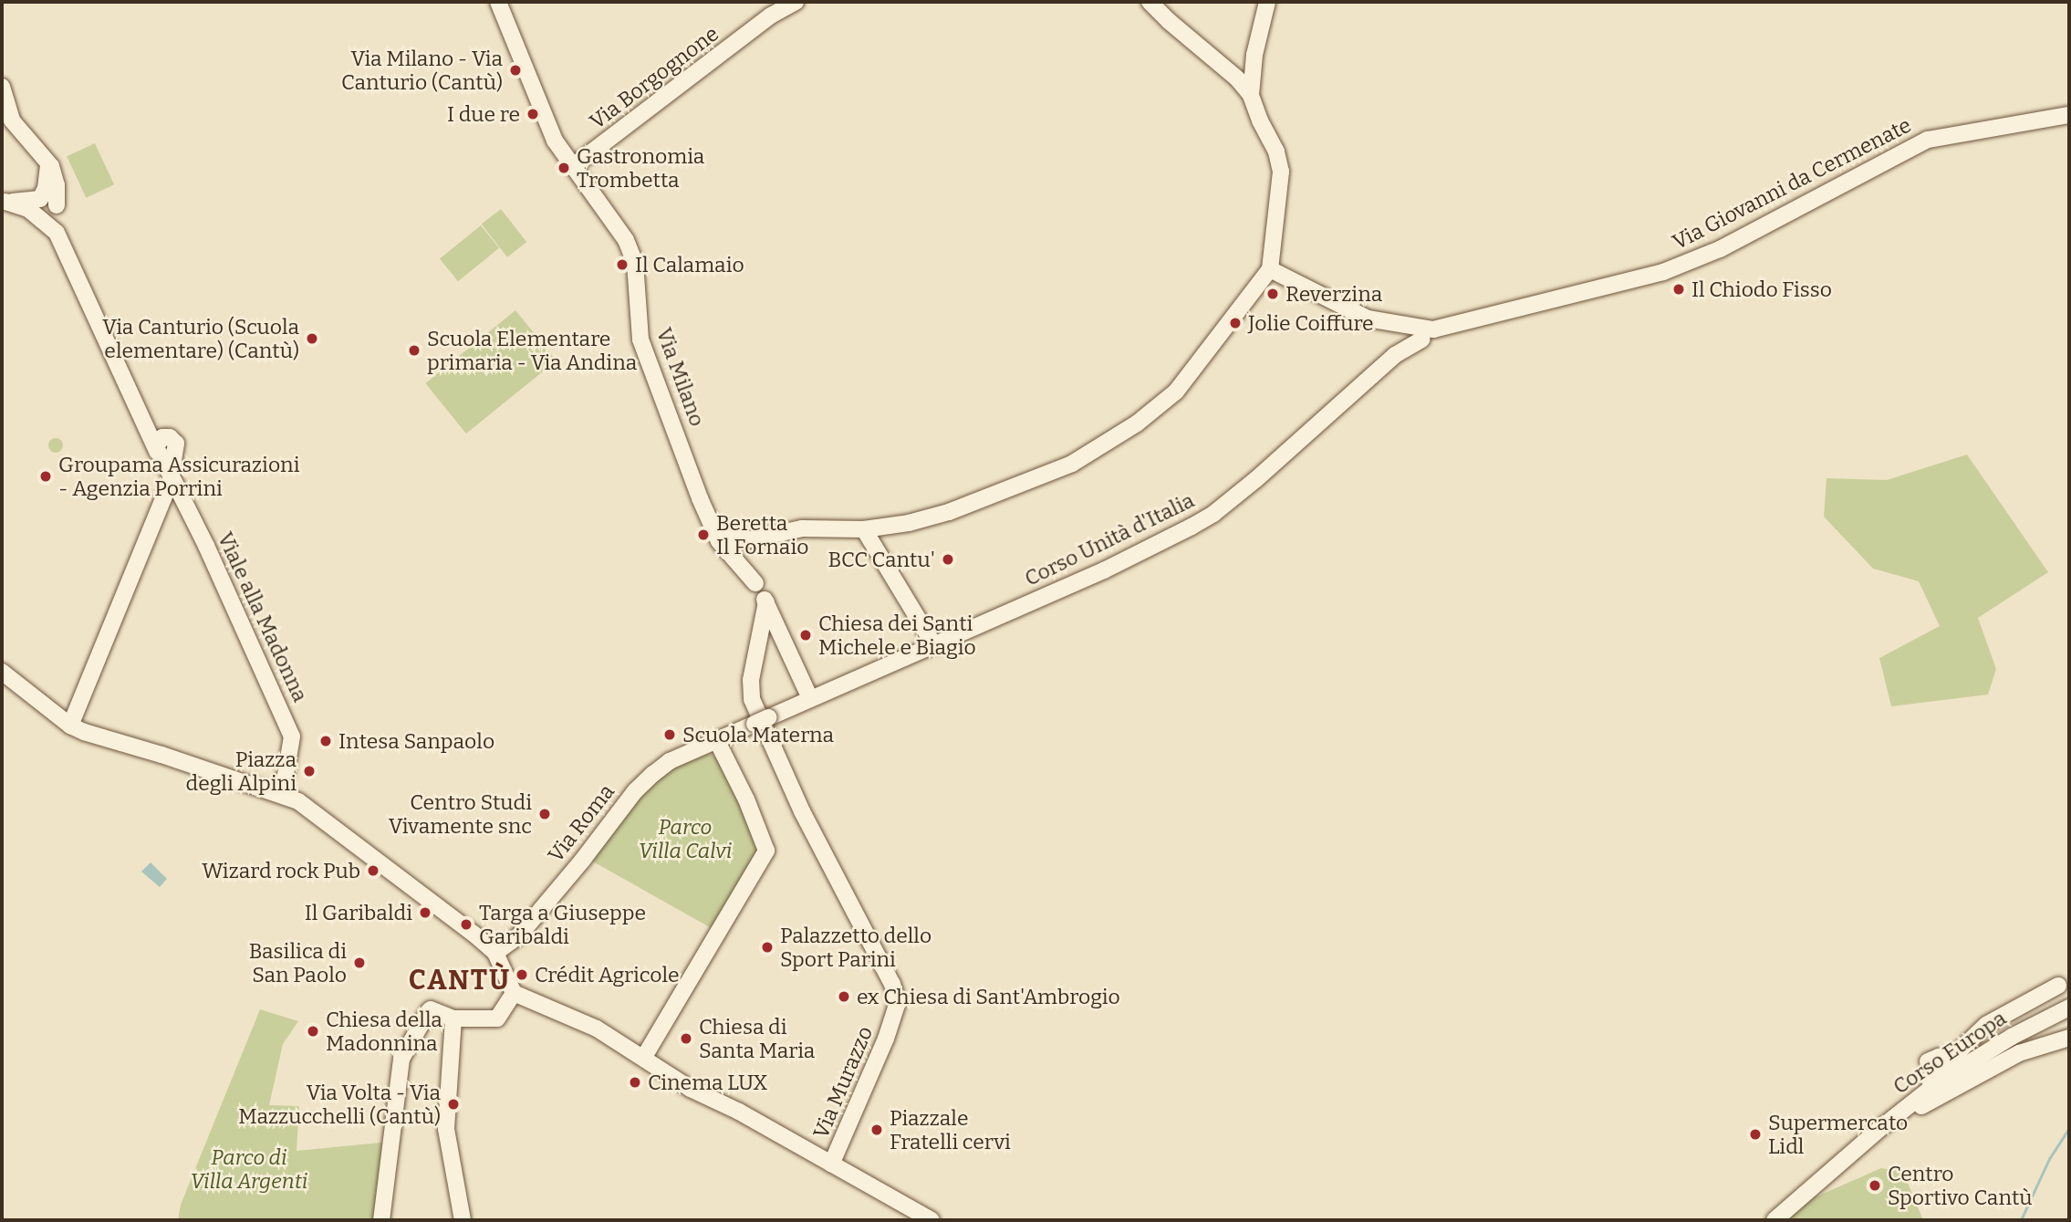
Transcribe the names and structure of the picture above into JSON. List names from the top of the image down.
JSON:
{
  "streets": {
    "main road": [
      "Via Borgognone",
      "Via Giovanni da Cermenate",
      "Via Milano",
      "Corso Unità d'Italia",
      "Viale alla Madonna",
      "Via Roma",
      "Corso Europa",
      "Via Murazzo"
    ]
  },
  "crossings": [
    ["Via Borgognone", "Via Milano"],
    ["Via Giovanni da Cermenate", "Corso Unità d'Italia"],
    ["Corso Unità d'Italia", "Via Roma"]
  ],
  "districts": ["CANTÙ"],
  "parks": ["Parco Villa Calvi", "Parco di Villa Argenti"],
  "places": [
    "Via Milano - Via Canturio (Cantù)",
    "I due re",
    "Gastronomia Trombetta",
    "Il Calamaio",
    "Il Chiodo Fisso",
    "Reverzina",
    "Jolie Coiffure",
    "Via Canturio (Scuola elementare) (Cantù)",
    "Scuola Elementare primaria - Via Andina",
    "Groupama Assicurazioni - Agenzia Porrini",
    "Beretta Il Fornaio",
    "BCC Cantu'",
    "Chiesa dei Santi Michele e Biagio",
    "Scuola Materna",
    "Intesa Sanpaolo",
    "Piazza degli Alpini",
    "Centro Studi Vivamente snc",
    "Wizard rock Pub",
    "Il Garibaldi",
    "Targa a Giuseppe Garibaldi",
    "Palazzetto dello Sport Parini",
    "Basilica di San Paolo",
    "Crédit Agricole",
    "ex Chiesa di Sant'Ambrogio",
    "Chiesa della Madonnina",
    "Chiesa di Santa Maria",
    "Cinema LUX",
    "Via Volta - Via Mazzucchelli (Cantù)",
    "Piazzale Fratelli cervi",
    "Supermercato Lidl",
    "Centro Sportivo Cantù"
  ]
}
